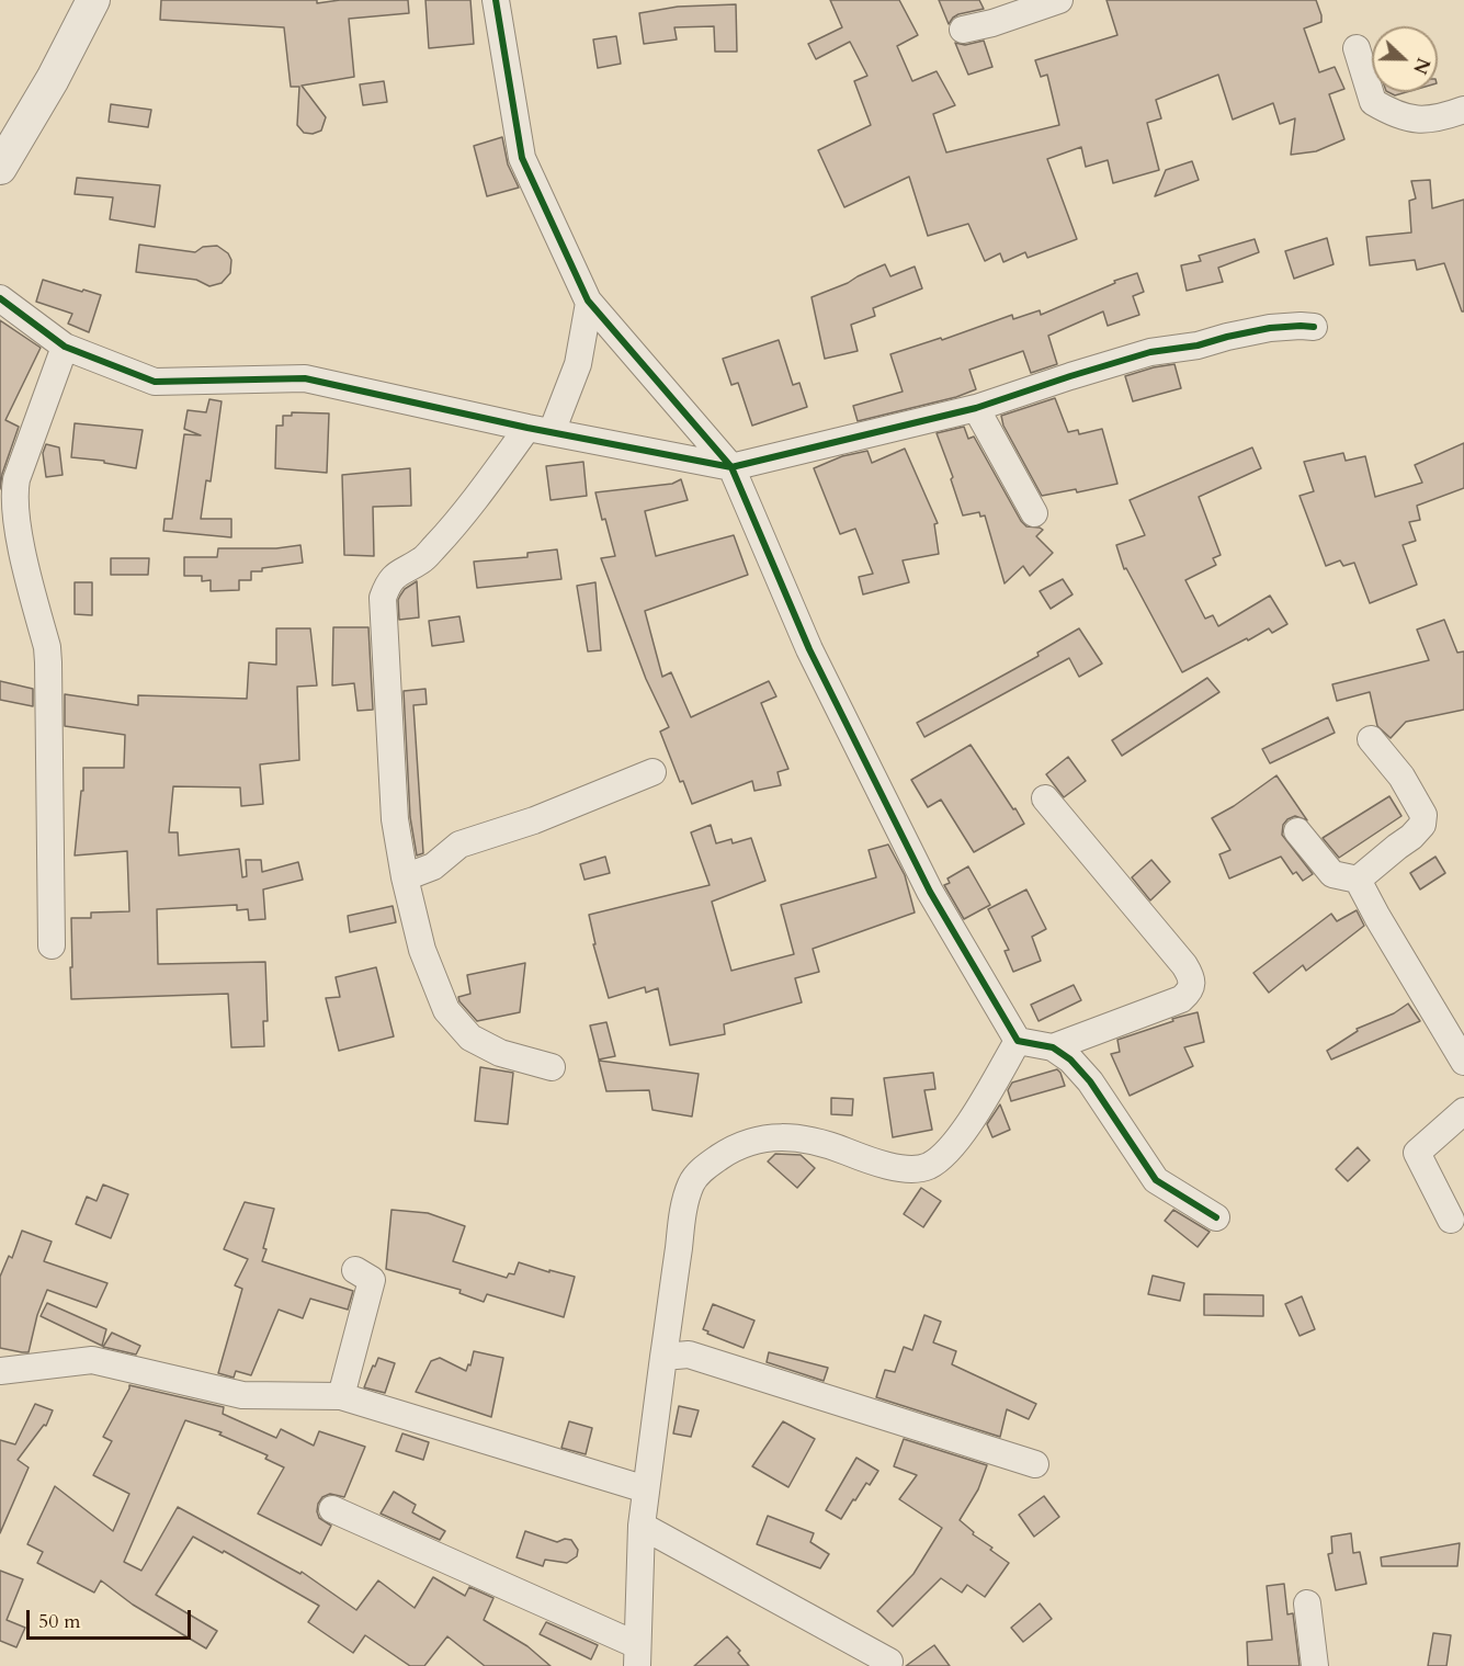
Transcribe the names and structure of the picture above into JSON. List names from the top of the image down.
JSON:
{
  "scale_bar": "50 m",
  "north": "right"
}
